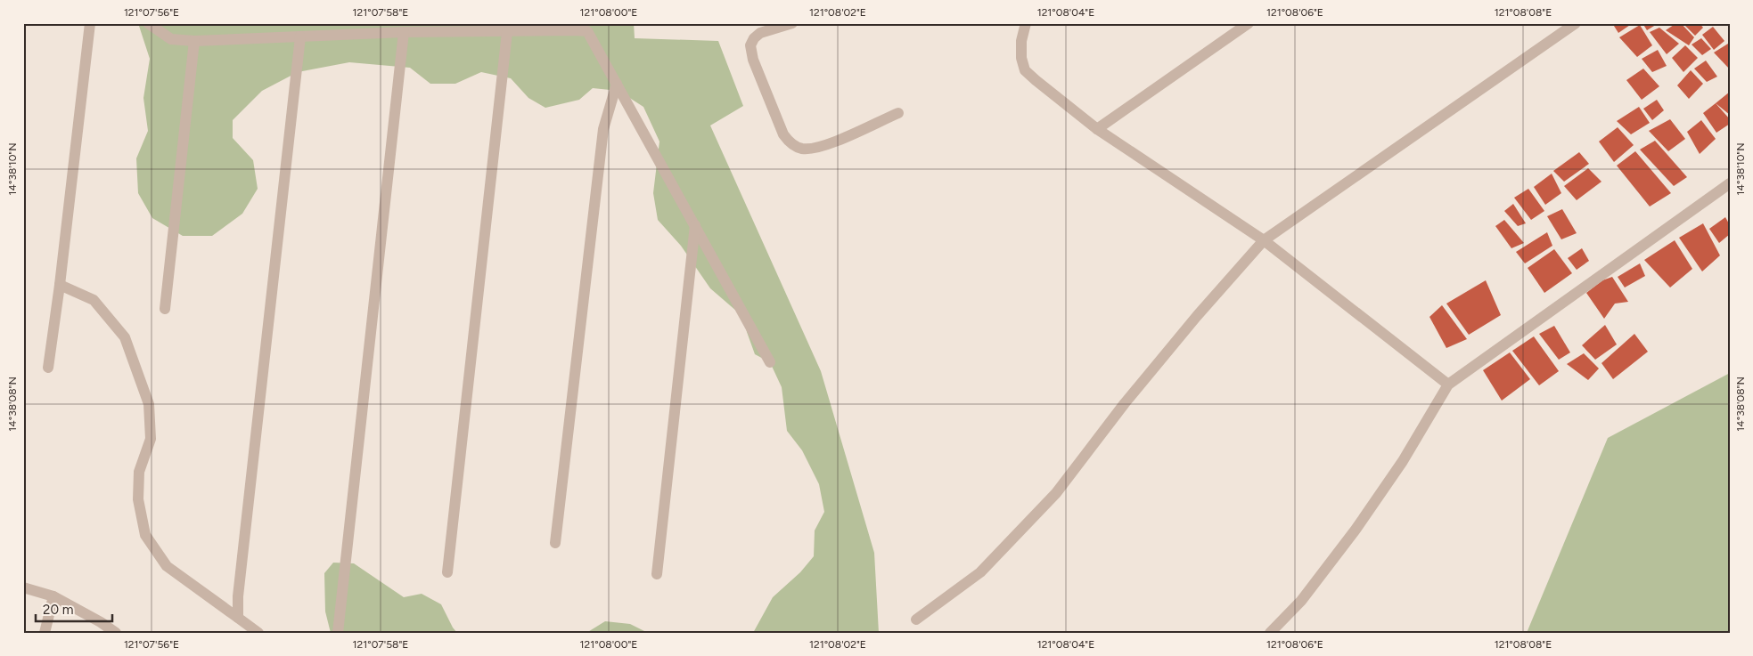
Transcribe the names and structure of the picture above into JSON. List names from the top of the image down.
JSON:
{
  "scale_bar": "20 m",
  "coordinates": [
    "121°07'56\"E",
    "121°07'58\"E",
    "121°08'00\"E",
    "121°08'02\"E",
    "121°08'04\"E",
    "121°08'06\"E",
    "121°08'08\"E",
    "14°38'10\"N",
    "14°38'08\"N"
  ]
}
